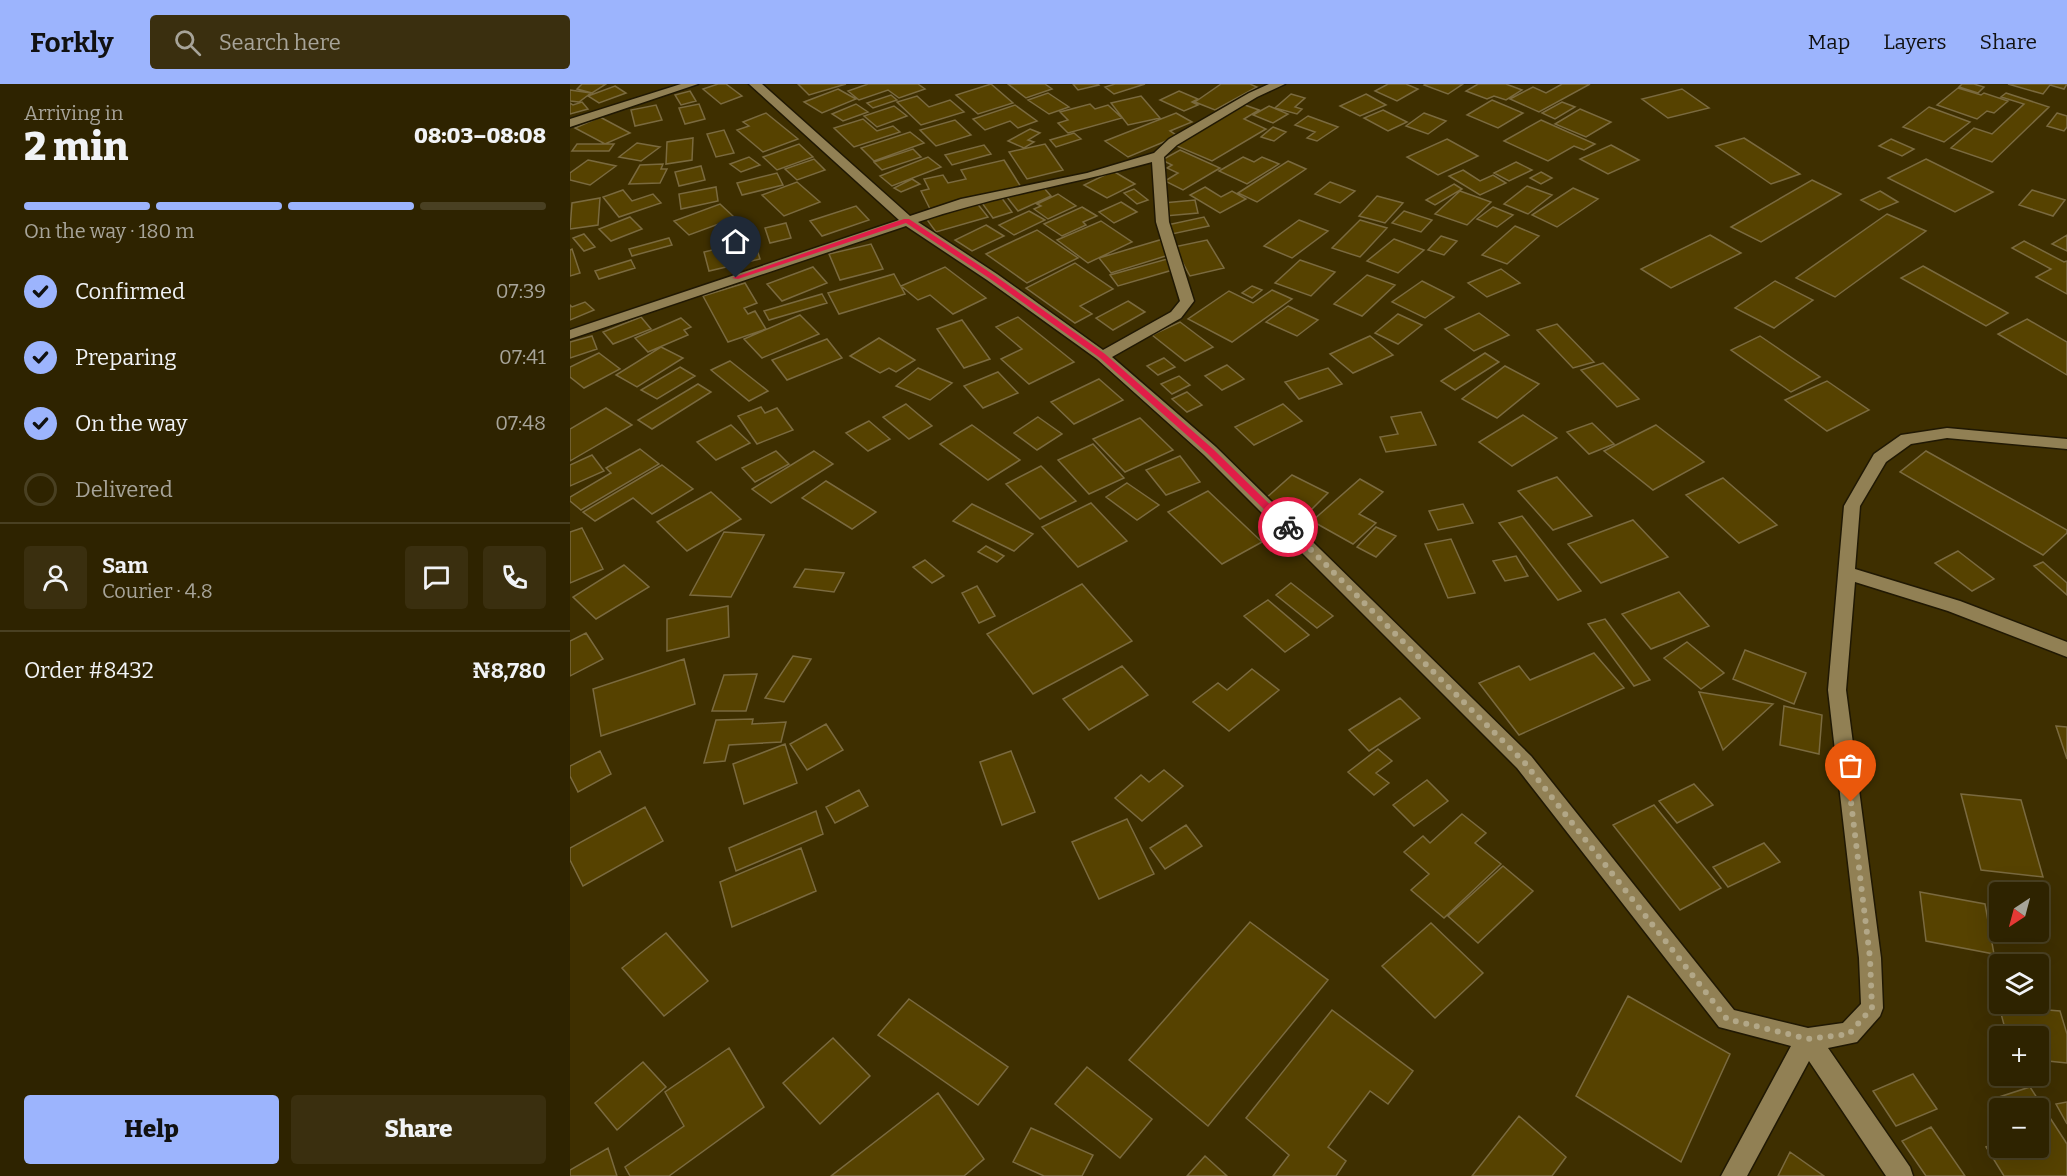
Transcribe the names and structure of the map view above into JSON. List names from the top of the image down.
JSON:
{
  "north": "bottom left",
  "page": {
    "header": "Forkly",
    "search": "Search here",
    "nav": ["Map", "Layers", "Share"],
    "heading": ["2 min", "Arriving in", "08:03–08:08"],
    "panel": [
      "Sam",
      "Courier · 4.8",
      "Order #8432",
      "₦8,780"
    ],
    "bar": "On the way · 180 m",
    "list": [
      ["Confirmed", "07:39"],
      ["Preparing", "07:41"],
      ["On the way", "07:48"],
      "Delivered"
    ],
    "map_buttons": ["+", "−"],
    "buttons": ["Help", "Share"]
  }
}
